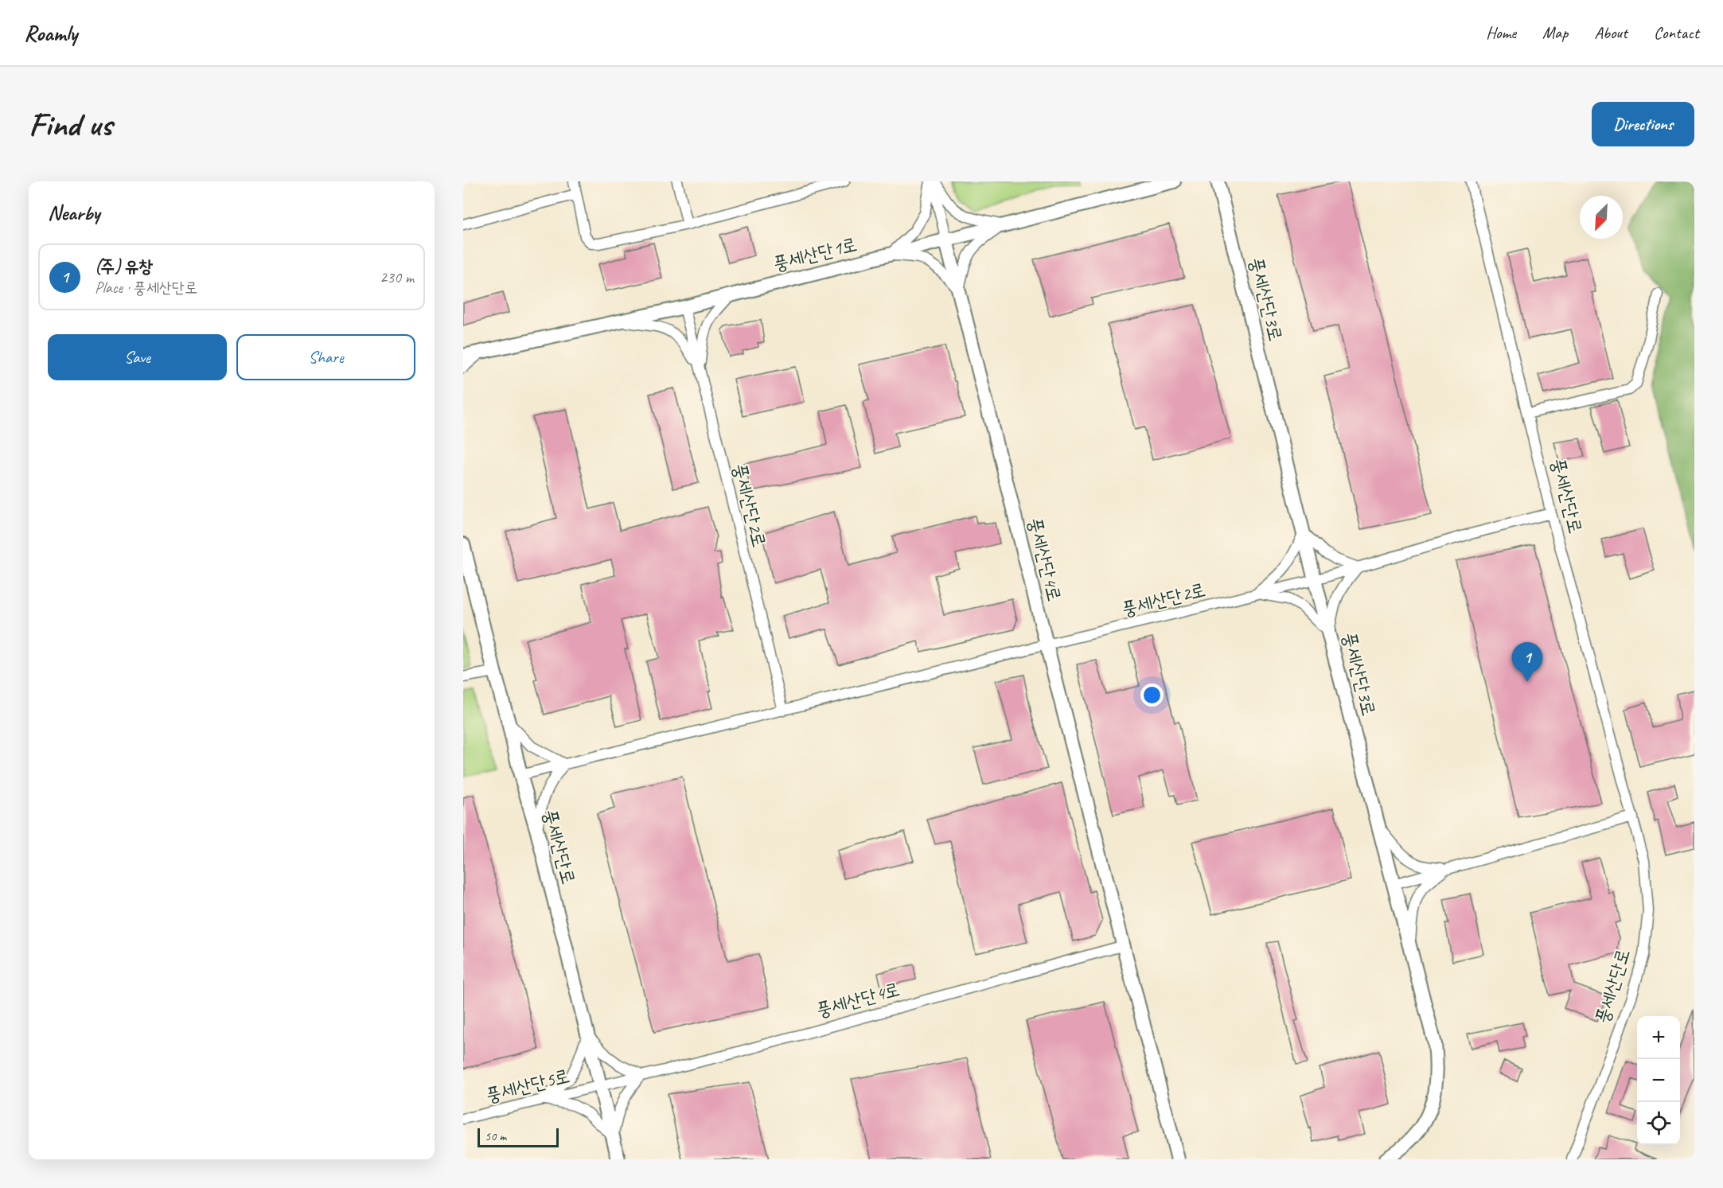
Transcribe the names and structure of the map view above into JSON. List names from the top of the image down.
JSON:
{
  "streets": {
    "street": [
      "풍세산단1로",
      "풍세산단3로",
      "풍세산단로",
      "풍세산단2로",
      "풍세산단4로",
      "풍세산단5로"
    ]
  },
  "crossings": [
    ["풍세산단1로", "풍세산단2로"],
    ["풍세산단1로", "풍세산단4로"],
    ["풍세산단3로", "풍세산단2로"],
    ["풍세산단로", "풍세산단2로"],
    ["풍세산단로", "풍세산단4로"],
    ["풍세산단로", "풍세산단5로"],
    ["풍세산단2로", "풍세산단4로"],
    ["풍세산단4로", "풍세산단5로"]
  ],
  "scale_bar": "50 m",
  "north": "bottom left",
  "page": {
    "header": "Roamly",
    "nav": [
      "Home",
      "Map",
      "About",
      "Contact"
    ],
    "buttons": [
      "Directions",
      ["Save", "Share"]
    ],
    "title": "Find us",
    "heading": "Nearby",
    "list": [
      {
        "mark": "1",
        "name": "(주) 유창",
        "note": "Place · 풍세산단로",
        "value": "230 m"
      }
    ],
    "pins": "1",
    "map_buttons": ["+", "−"],
    "scale": "50 m"
  }
}
